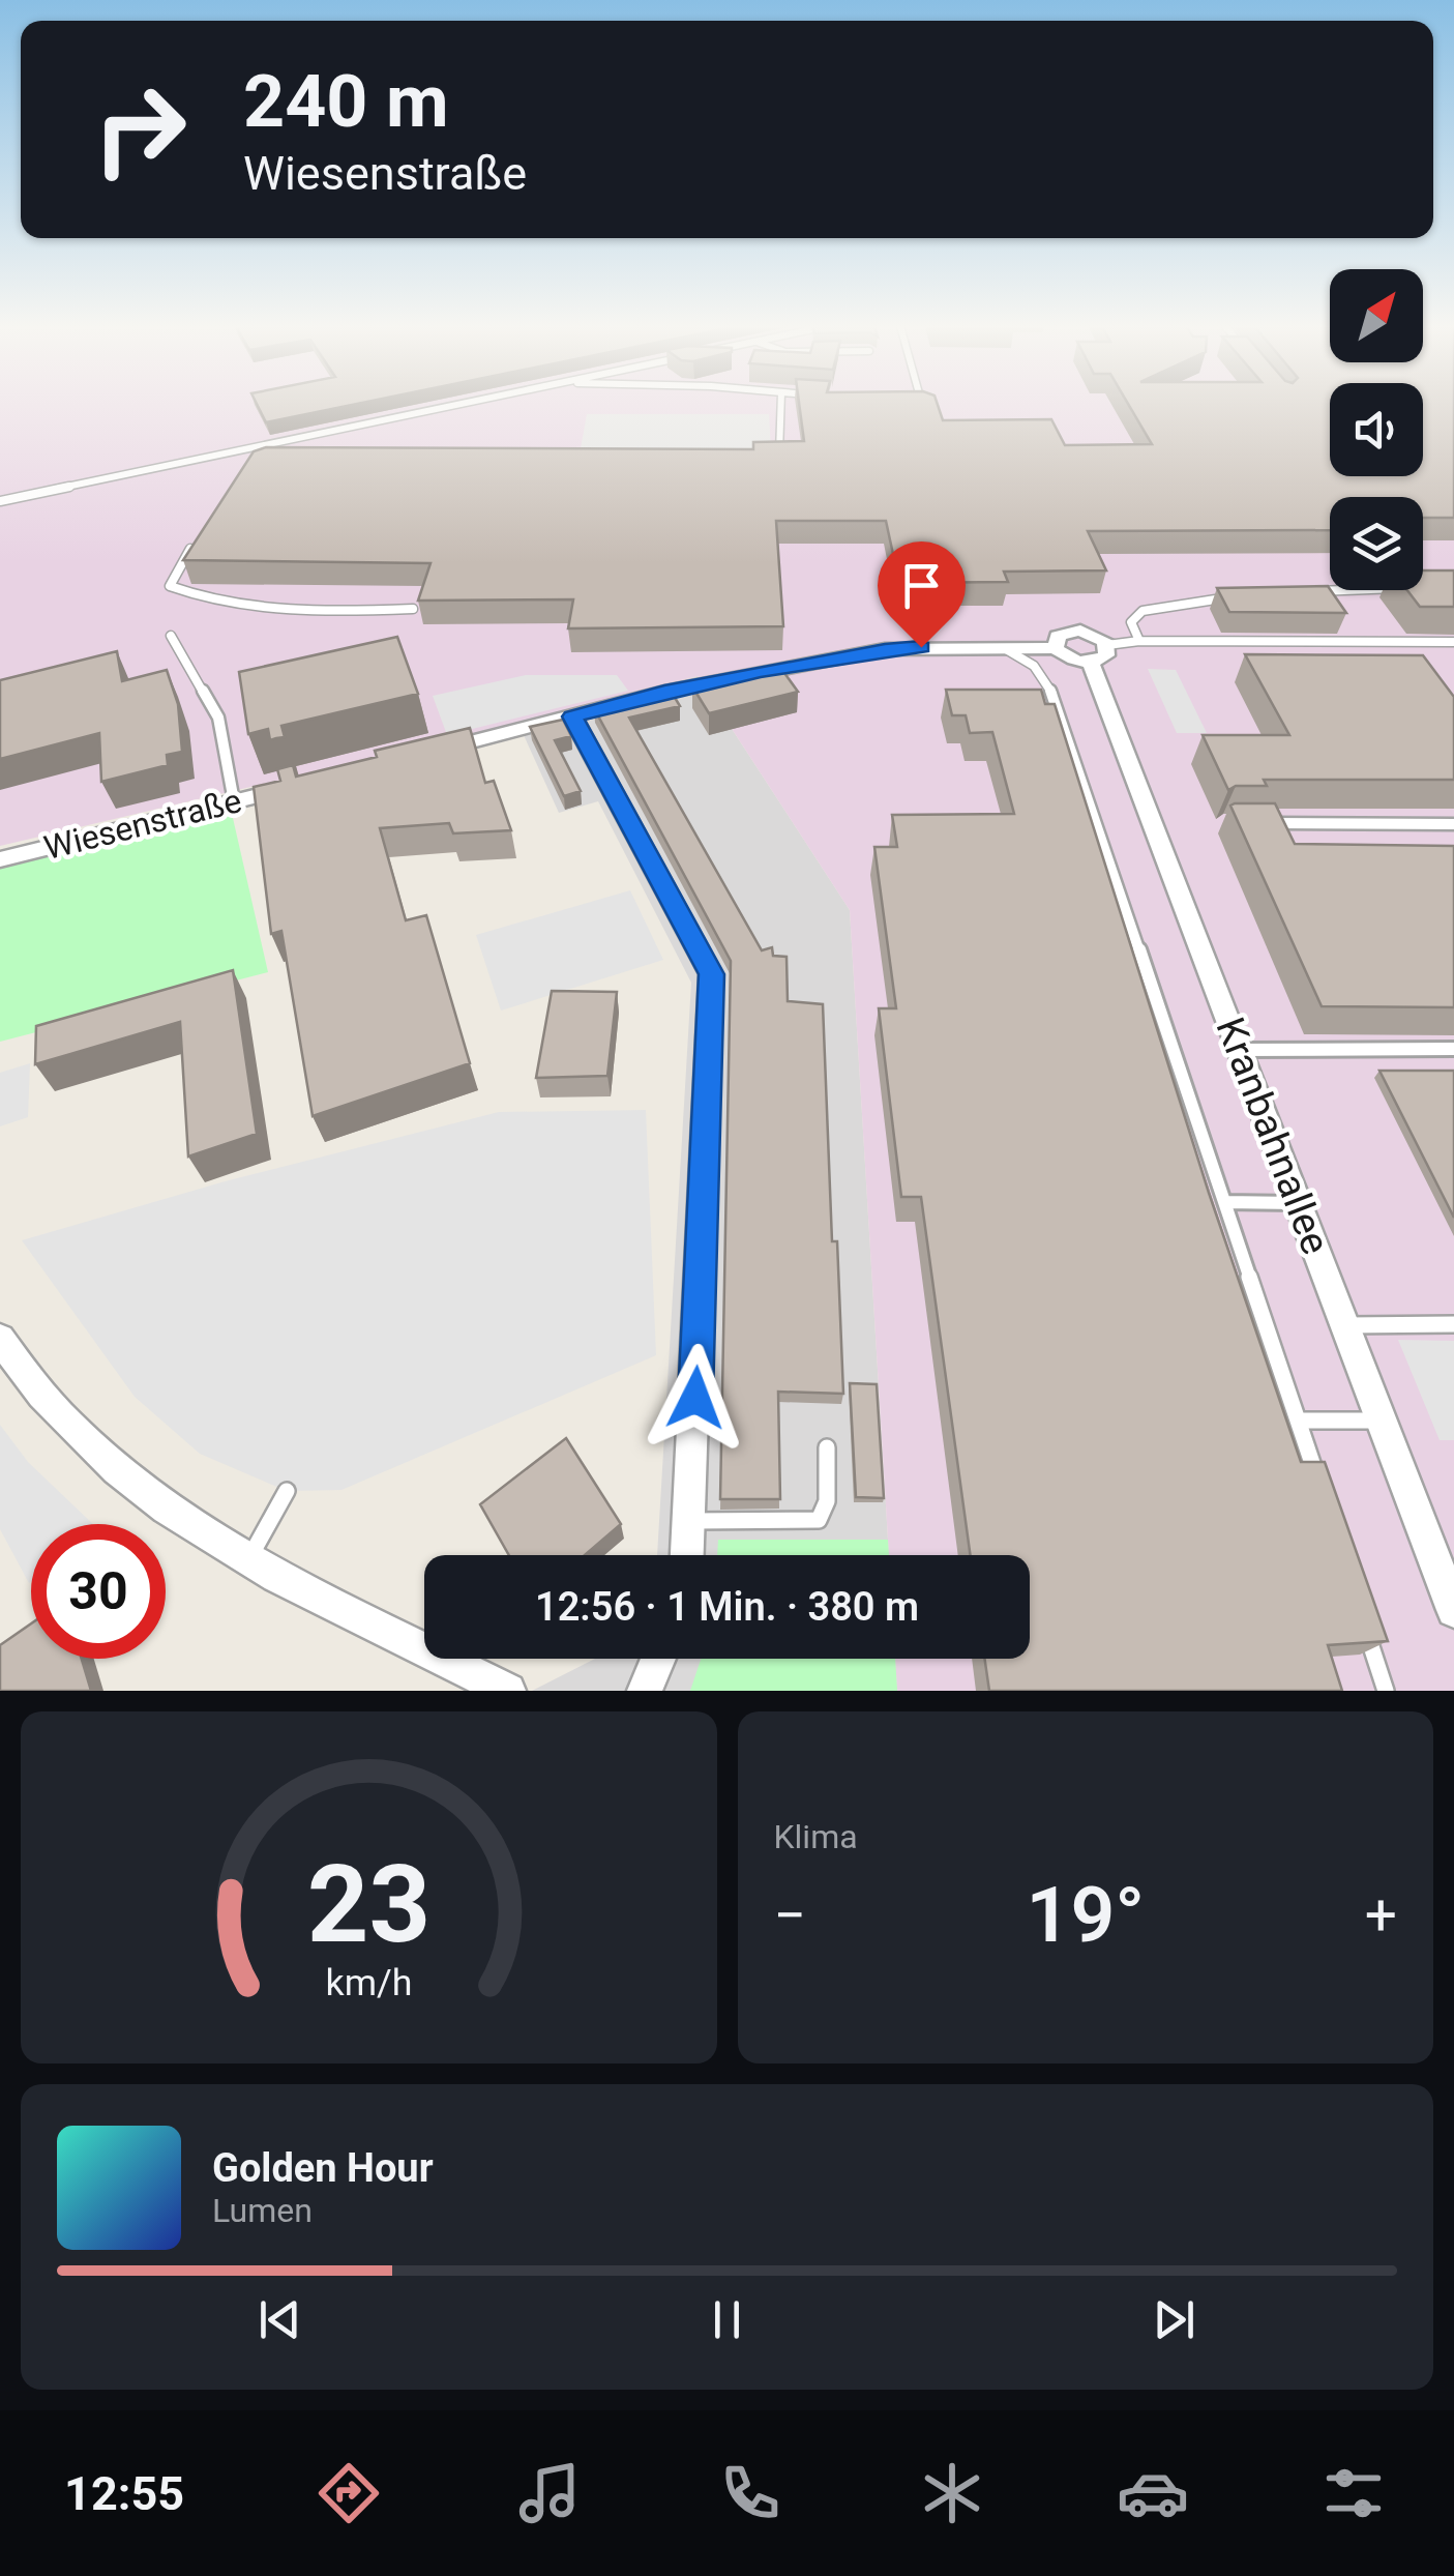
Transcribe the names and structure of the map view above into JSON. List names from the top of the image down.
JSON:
{
  "streets": {
    "street": ["Wiesenstraße", "Kranbahnallee"]
  },
  "north": "top right",
  "page": {
    "turn": ["240 m", "Wiesenstraße"],
    "limit": "30",
    "trip": "12:56 · 1 Min. · 380 m",
    "tile": "Klima",
    "heat": ["−", "19°", "+"],
    "song": ["Golden Hour", "Lumen"],
    "tabs": "12:55",
    "gauge": ["23", "km/h"]
  }
}
